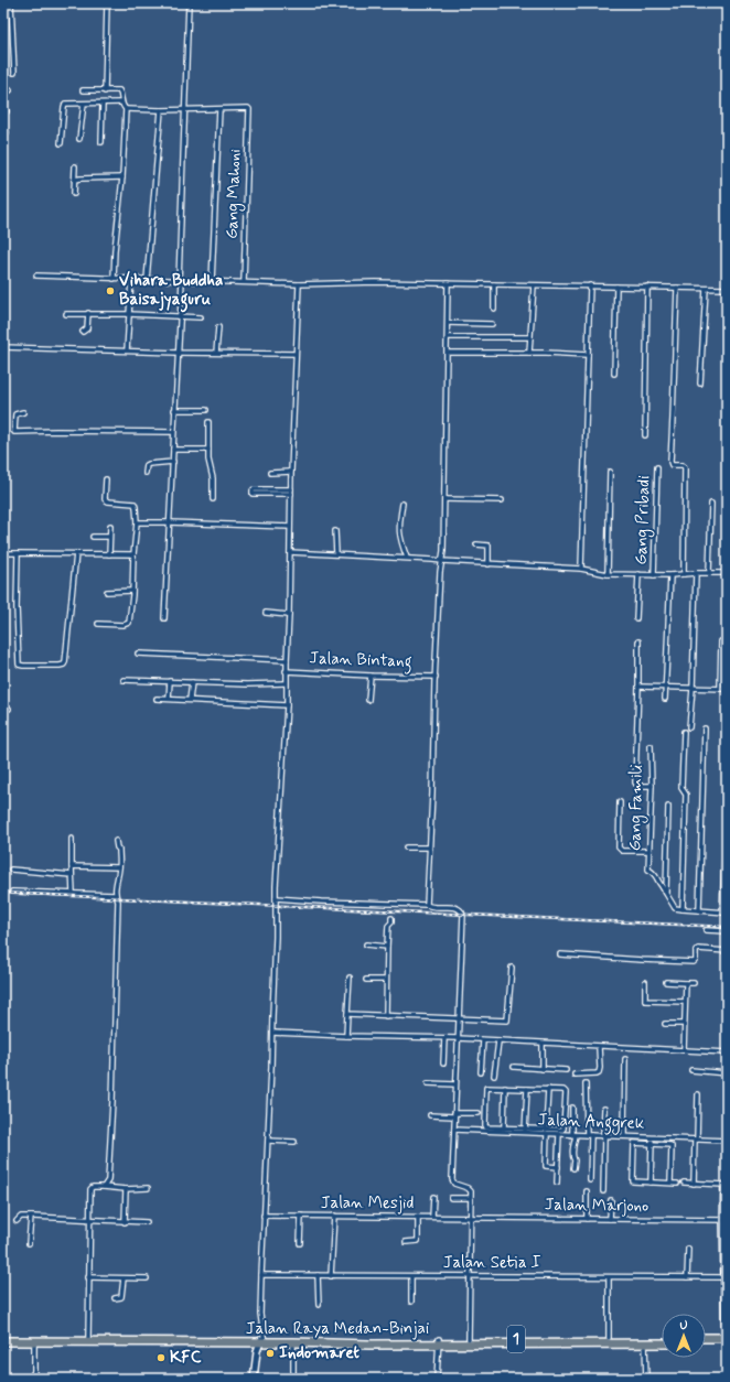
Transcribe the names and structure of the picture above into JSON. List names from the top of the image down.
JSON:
{
  "streets": {
    "highway": ["Jalan Raya Medan-Binjai", "1"],
    "street": [
      "Gang Mahoni",
      "Gang Pribadi",
      "Jalan Bintang",
      "Gang Famili",
      "Jalan Anggrek",
      "Jalan Mesjid",
      "Jalan Marjono",
      "Jalan Setia I"
    ]
  },
  "crossings": [
    ["Jalan Mesjid", "Jalan Marjono"]
  ],
  "places": ["Vihara Buddha Baisajyaguru", "Indomaret", "KFC"],
  "north": "top"
}
